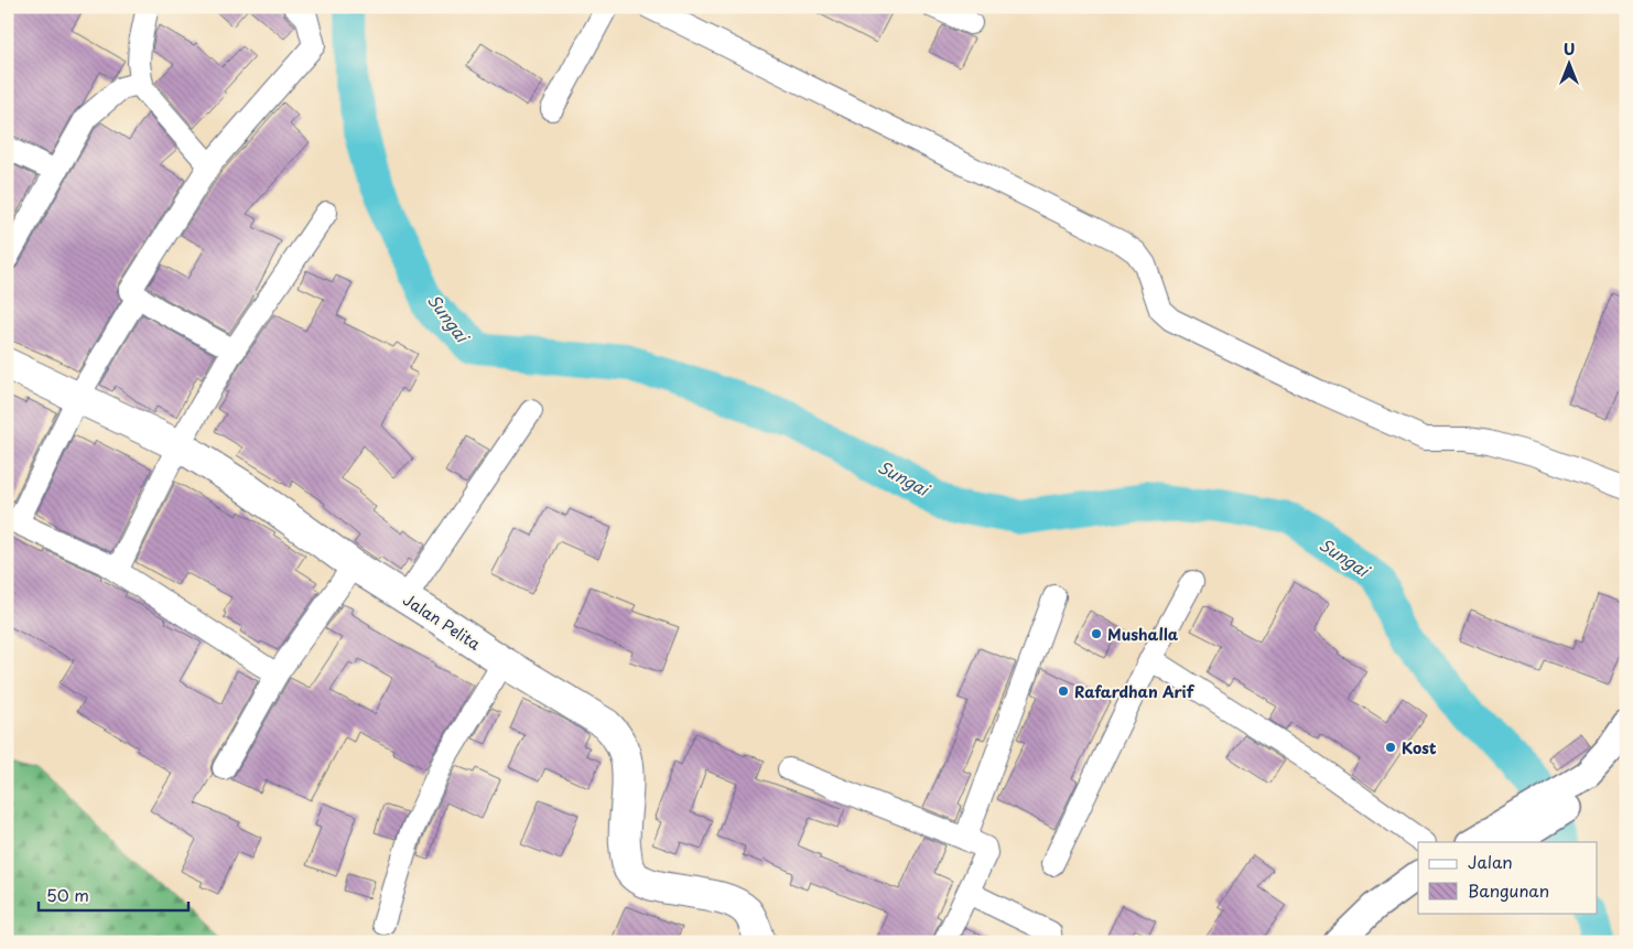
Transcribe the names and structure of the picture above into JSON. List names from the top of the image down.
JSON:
{
  "streets": {
    "highway": ["Jalan Pelita"]
  },
  "water": ["Sungai"],
  "places": ["Mushalla", "Rafardhan Arif", "Kost"],
  "legend": ["Jalan", "Bangunan"],
  "scale_bar": "50 m",
  "north": "top"
}
